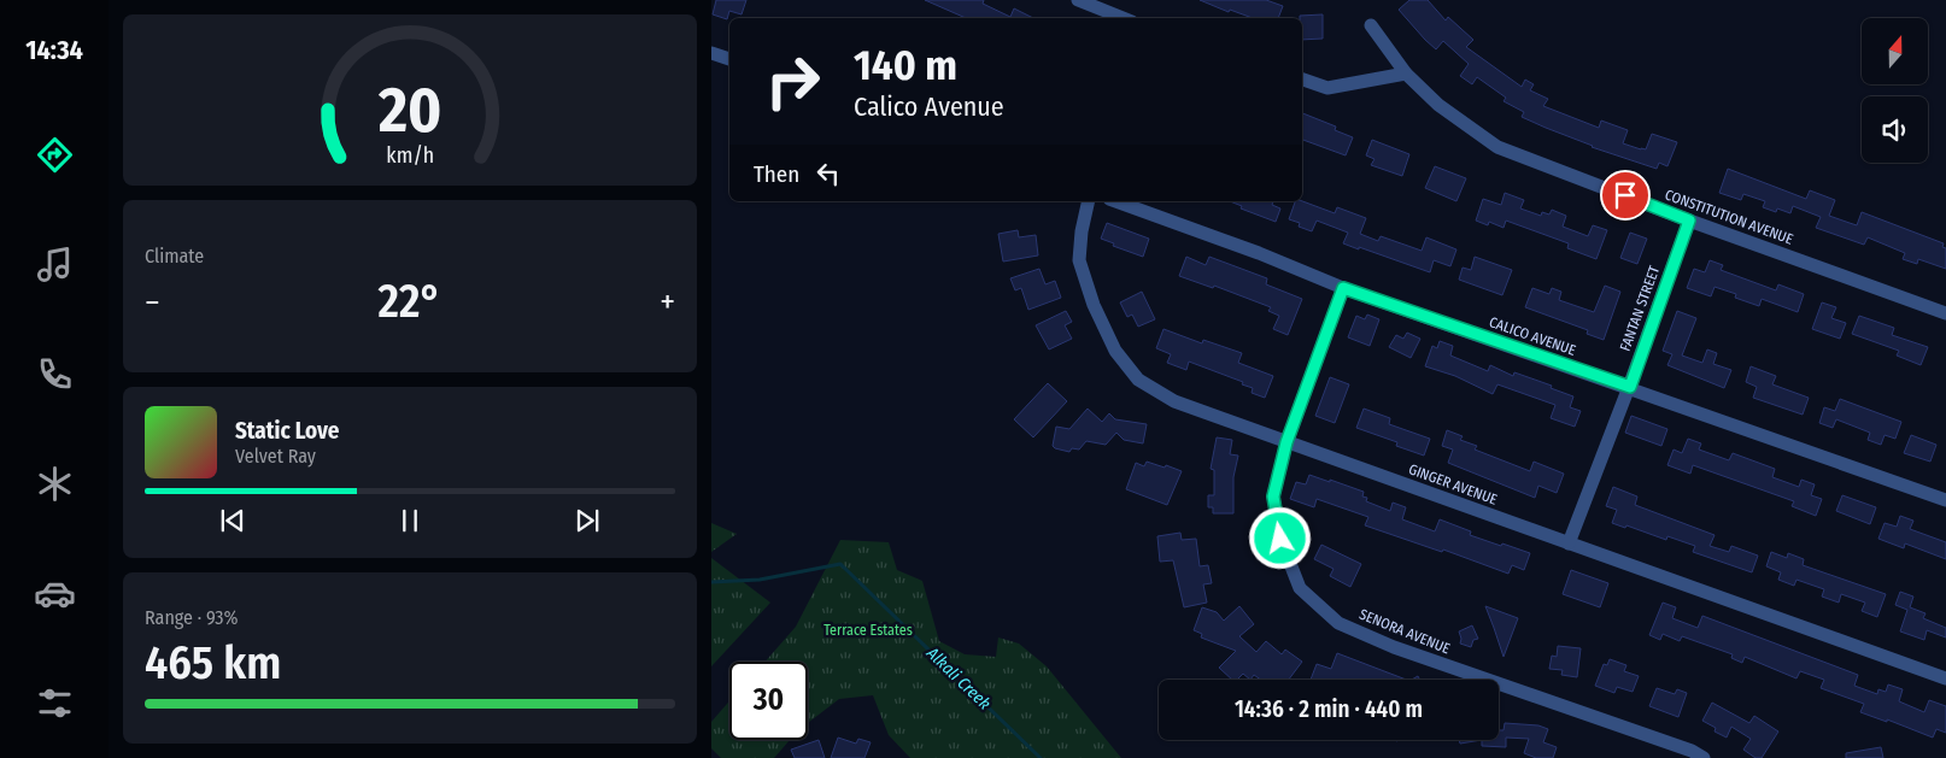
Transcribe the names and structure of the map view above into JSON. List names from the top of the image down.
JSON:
{
  "streets": {
    "street": [
      "CONSTITUTION AVENUE",
      "FANTAN STREET",
      "CALICO AVENUE",
      "GINGER AVENUE",
      "SENORA AVENUE"
    ]
  },
  "crossings": [
    ["CONSTITUTION AVENUE", "FANTAN STREET"],
    ["FANTAN STREET", "CALICO AVENUE"],
    ["FANTAN STREET", "GINGER AVENUE"],
    ["CALICO AVENUE", "SENORA AVENUE"],
    ["GINGER AVENUE", "SENORA AVENUE"]
  ],
  "water": ["Alkali Creek"],
  "parks": ["Terrace Estates"],
  "north": "top",
  "page": {
    "tabs": "14:34",
    "turn": ["140 m", "Calico Avenue"],
    "then": "Then",
    "tile": [
      "Climate",
      ["Range · 93%", "465 km"]
    ],
    "heat": ["−", "22°", "+"],
    "song": ["Static Love", "Velvet Ray"],
    "limit": "30",
    "trip": "14:36 · 2 min · 440 m",
    "gauge": ["20", "km/h"]
  }
}
